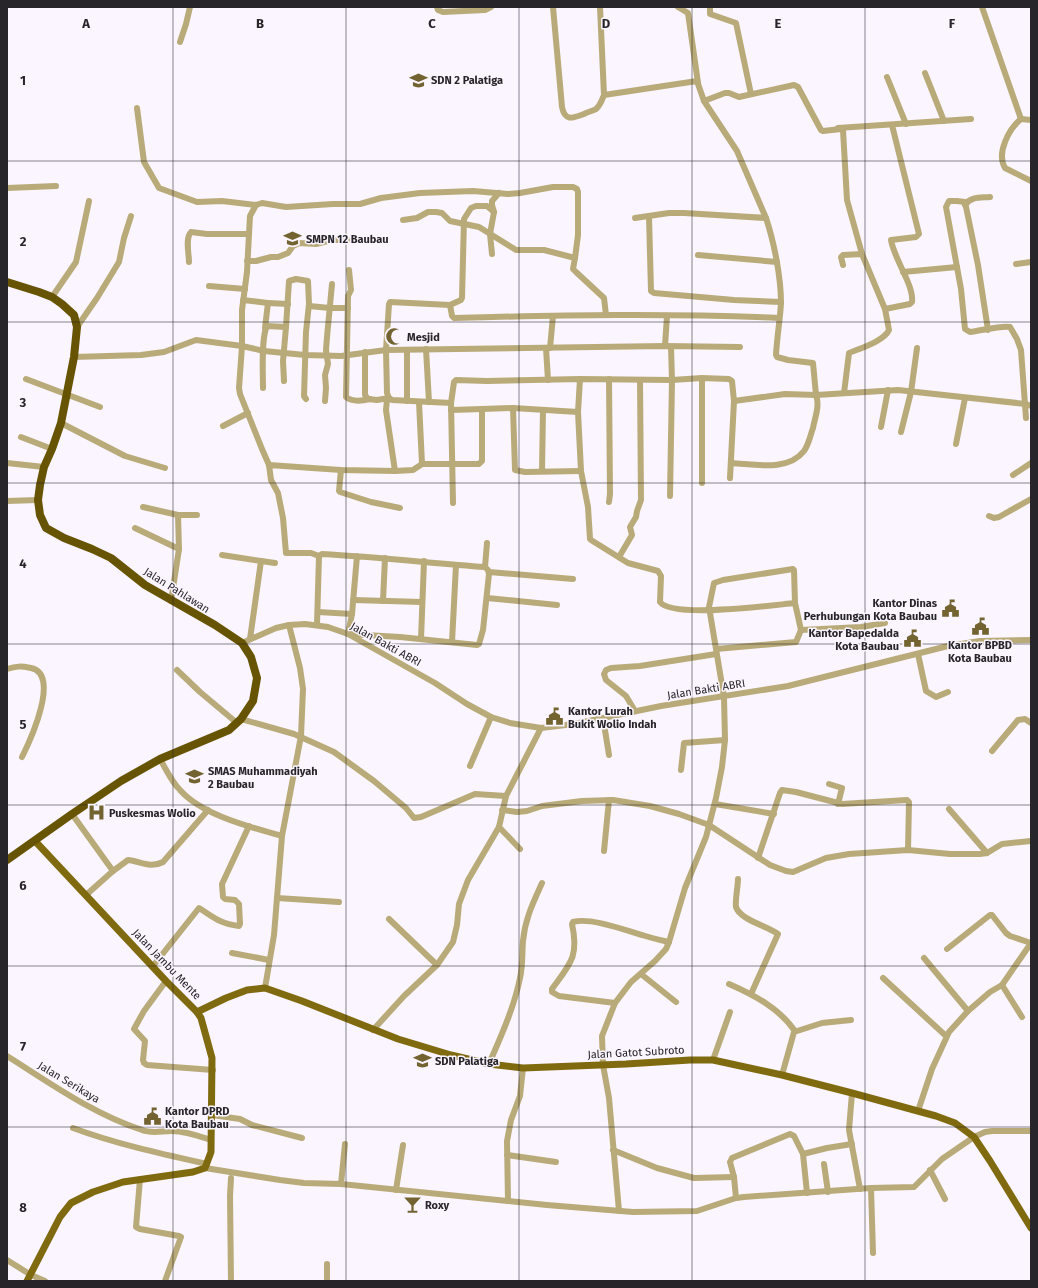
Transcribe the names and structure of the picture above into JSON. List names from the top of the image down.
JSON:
{
  "streets": {
    "highway": ["Jalan Pahlawan"],
    "main road": ["Jalan Jambu Mente", "Jalan Gatot Subroto"],
    "street": ["Jalan Bakti ABRI", "Jalan Serikaya"]
  },
  "crossings": [
    ["Jalan Pahlawan", "Jalan Bakti ABRI"],
    ["Jalan Pahlawan", "Jalan Jambu Mente"],
    ["Jalan Jambu Mente", "Jalan Gatot Subroto"],
    ["Jalan Jambu Mente", "Jalan Serikaya"]
  ],
  "places": {
    "school or university": [
      "SDN 2 Palatiga",
      "SMPN 12 Baubau",
      "SMAS Muhammadiyah 2 Baubau",
      "SDN Palatiga"
    ],
    "mosque": ["Mesjid"],
    "public building": [
      "Kantor Dinas Perhubungan Kota Baubau",
      "Kantor BPBD Kota Baubau",
      "Kantor Bapedalda Kota Baubau",
      "Kantor Lurah Bukit Wolio Indah",
      "Kantor DPRD Kota Baubau"
    ],
    "hospital": ["Puskesmas Wolio"],
    "bar": ["Roxy"]
  },
  "grid": {
    "columns": [
      "A",
      "B",
      "C",
      "D",
      "E",
      "F"
    ],
    "rows": [
      "1",
      "2",
      "3",
      "4",
      "5",
      "6",
      "7",
      "8"
    ]
  }
}
